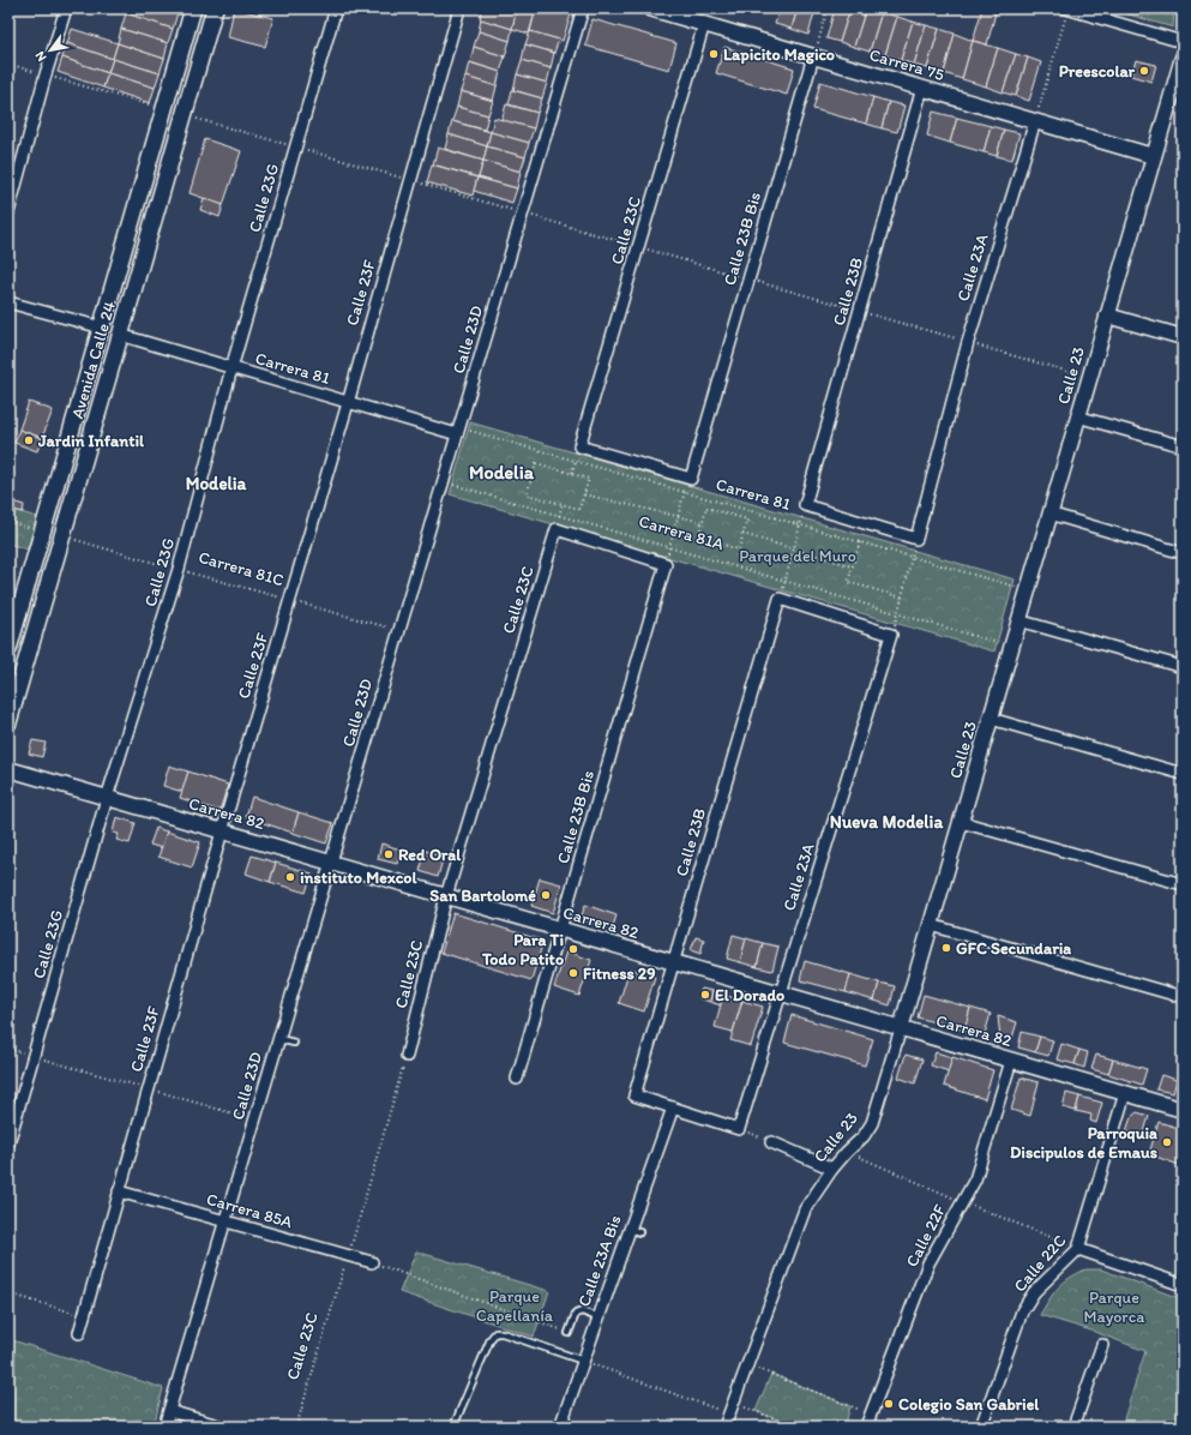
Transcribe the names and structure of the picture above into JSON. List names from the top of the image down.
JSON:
{
  "streets": {
    "main road": ["Avenida Calle 24"],
    "street": [
      "Carrera 75",
      "Calle 23G",
      "Calle 23C",
      "Calle 23B Bis",
      "Calle 23A",
      "Calle 23B",
      "Calle 23F",
      "Calle 23D",
      "Carrera 81",
      "Calle 23",
      "Carrera 81A",
      "Carrera 82",
      "Carrera 85A",
      "Calle 22F",
      "Calle 23A Bis",
      "Calle 22C"
    ],
    "path": ["Carrera 81C"]
  },
  "crossings": [
    ["Carrera 75", "Calle 23C"],
    ["Carrera 75", "Calle 23B Bis"],
    ["Carrera 75", "Calle 23A"],
    ["Carrera 75", "Calle 23B"],
    ["Carrera 75", "Calle 23"],
    ["Calle 23G", "Carrera 81"],
    ["Calle 23G", "Carrera 81C"],
    ["Calle 23G", "Carrera 82"],
    ["Calle 23C", "Calle 23B Bis"],
    ["Calle 23C", "Carrera 81A"],
    ["Calle 23C", "Carrera 82"],
    ["Calle 23C", "Carrera 85A"],
    ["Calle 23B Bis", "Carrera 81A"],
    ["Calle 23B Bis", "Carrera 82"],
    ["Calle 23A", "Carrera 81"],
    ["Calle 23A", "Carrera 82"],
    ["Calle 23B", "Carrera 81"],
    ["Calle 23B", "Carrera 82"],
    ["Calle 23B", "Calle 23A Bis"],
    ["Calle 23F", "Carrera 81"],
    ["Calle 23F", "Carrera 81C"],
    ["Calle 23F", "Carrera 82"],
    ["Calle 23F", "Carrera 85A"],
    ["Calle 23D", "Carrera 81"],
    ["Calle 23D", "Carrera 81A"],
    ["Calle 23D", "Carrera 81C"],
    ["Calle 23D", "Carrera 82"],
    ["Calle 23D", "Carrera 85A"],
    ["Avenida Calle 24", "Carrera 81"],
    ["Carrera 81", "Calle 23"],
    ["Calle 23", "Carrera 81A"],
    ["Calle 23", "Carrera 82"],
    ["Carrera 82", "Calle 22F"],
    ["Carrera 82", "Calle 22C"]
  ],
  "districts": ["Modelia", "Modelia", "Nueva Modelia"],
  "parks": ["Parque del Muro", "Parque Capellanía", "Parque Mayorca"],
  "places": [
    "Lapicito Magico",
    "Preescolar",
    "Jardin Infantil",
    "Red Oral",
    "instituto Mexcol",
    "San Bartolomé",
    "GFC Secundaria",
    "Para Ti Todo Patito",
    "Fitness 29",
    "El Dorado",
    "Parroquia Discipulos de Emaus",
    "Colegio San Gabriel"
  ],
  "north": "bottom left"
}
